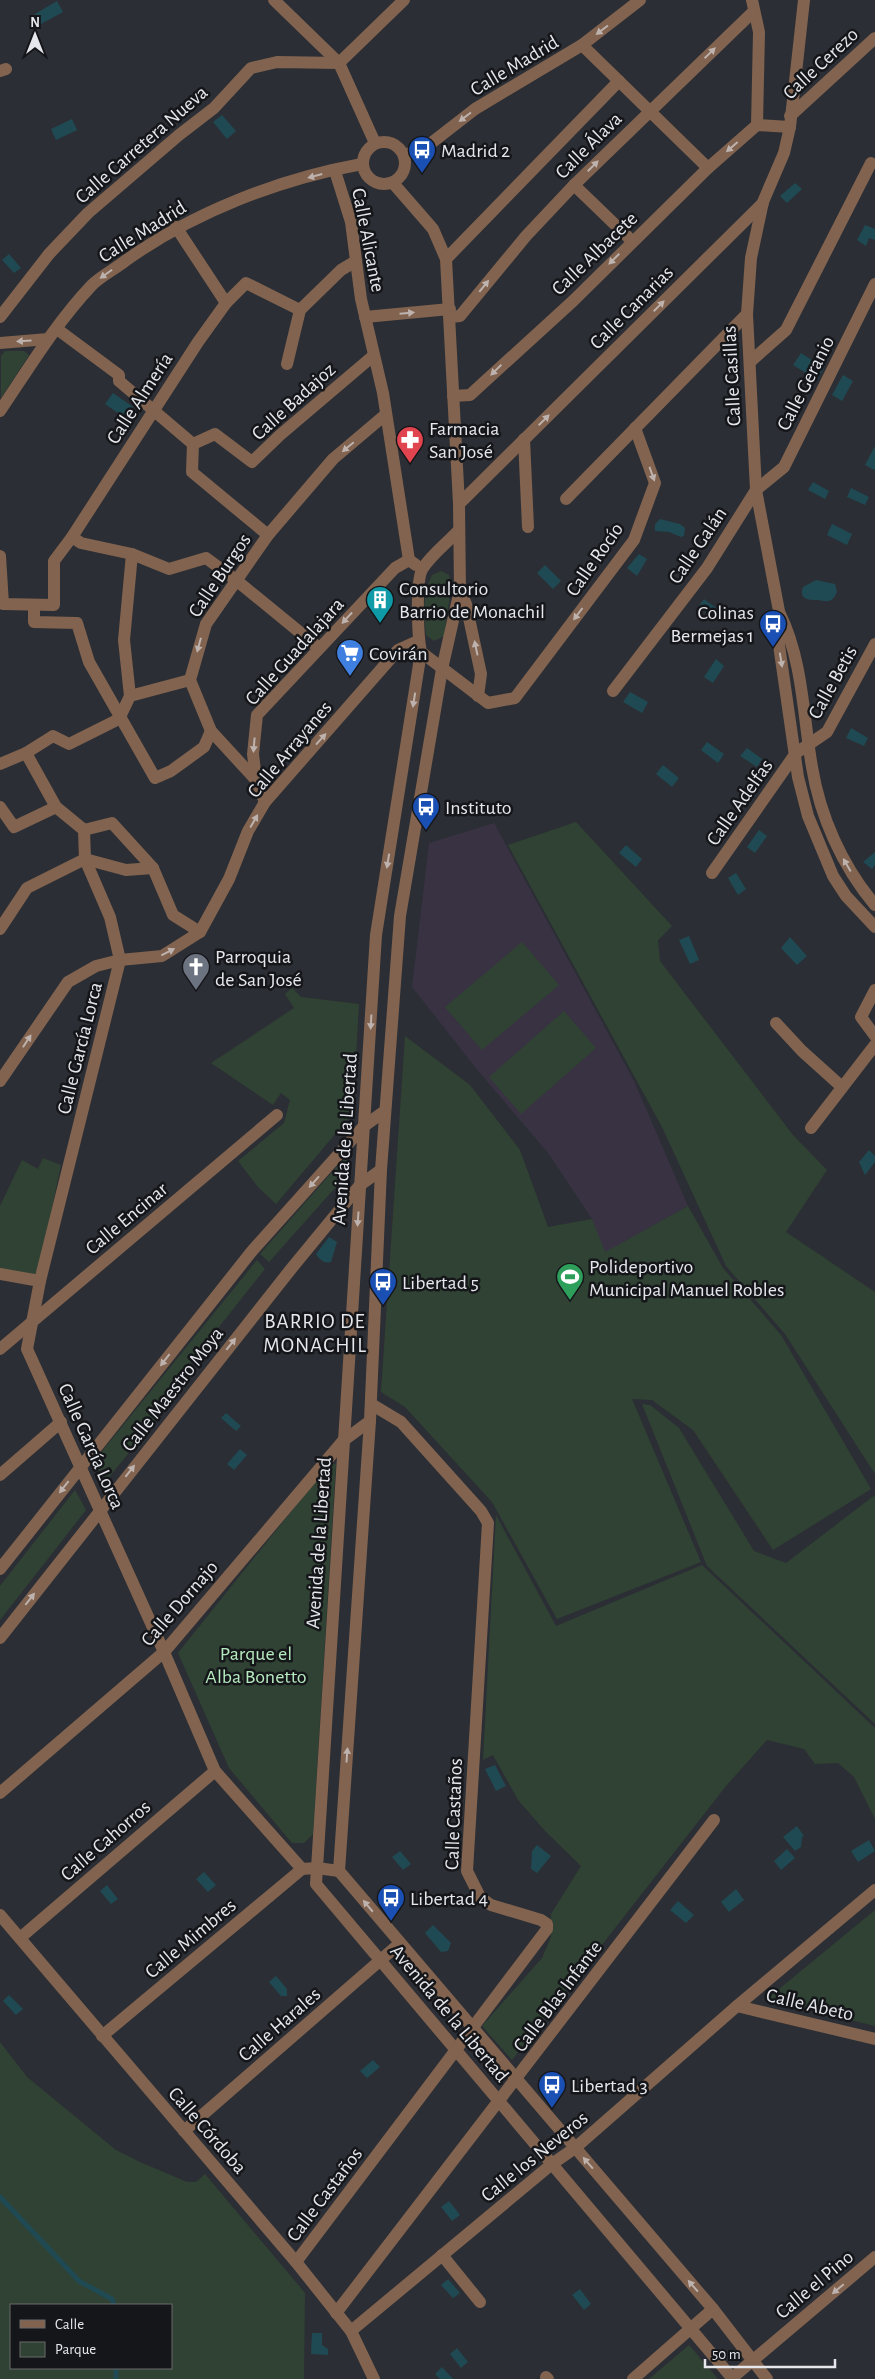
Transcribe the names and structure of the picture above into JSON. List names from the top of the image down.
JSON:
{
  "streets": {
    "street": [
      "Calle Cerezo",
      "Calle Madrid",
      "Calle Carretera Nueva",
      "Calle Álava",
      "Calle Alicante",
      "Calle Albacete",
      "Calle Canarias",
      "Calle Casillas",
      "Calle Geranio",
      "Calle Almería",
      "Calle Badajoz",
      "Calle Galán",
      "Calle Rocío",
      "Calle Burgos",
      "Calle Guadalajara",
      "Calle Betis",
      "Calle Arrayanes",
      "Calle Adelfas",
      "Calle García Lorca",
      "Avenida de la Libertad",
      "Calle Encinar",
      "Calle Maestro Moya",
      "Calle Dornajo",
      "Calle Castaños",
      "Calle Cahorros",
      "Calle Mimbres",
      "Calle Blas Infante",
      "Calle Abeto",
      "Calle Harales",
      "Calle Córdoba",
      "Calle los Neveros",
      "Calle el Pino"
    ]
  },
  "crossings": [
    ["Calle Cerezo", "Calle Casillas"],
    ["Calle Madrid", "Calle Alicante"],
    ["Calle Madrid", "Avenida de la Libertad"],
    ["Calle Álava", "Calle Alicante"],
    ["Calle Álava", "Avenida de la Libertad"],
    ["Calle Alicante", "Calle Badajoz"],
    ["Calle Alicante", "Calle Burgos"],
    ["Calle Alicante", "Calle Guadalajara"],
    ["Calle Alicante", "Avenida de la Libertad"],
    ["Calle Albacete", "Avenida de la Libertad"],
    ["Calle Canarias", "Calle Casillas"],
    ["Calle Canarias", "Avenida de la Libertad"],
    ["Calle Casillas", "Calle Geranio"],
    ["Calle Casillas", "Calle Galán"],
    ["Calle Casillas", "Calle Betis"],
    ["Calle Casillas", "Calle Adelfas"],
    ["Calle Geranio", "Calle Galán"],
    ["Calle Guadalajara", "Calle Arrayanes"],
    ["Calle Betis", "Calle Adelfas"],
    ["Calle Arrayanes", "Calle García Lorca"],
    ["Calle Arrayanes", "Avenida de la Libertad"],
    ["Calle García Lorca", "Calle Encinar"],
    ["Calle García Lorca", "Calle Maestro Moya"],
    ["Calle García Lorca", "Calle Dornajo"],
    ["Calle García Lorca", "Calle Cahorros"],
    ["Calle García Lorca", "Calle Mimbres"],
    ["Avenida de la Libertad", "Calle Maestro Moya"],
    ["Avenida de la Libertad", "Calle Dornajo"],
    ["Avenida de la Libertad", "Calle Castaños"],
    ["Avenida de la Libertad", "Calle Blas Infante"],
    ["Avenida de la Libertad", "Calle Harales"],
    ["Avenida de la Libertad", "Calle los Neveros"],
    ["Avenida de la Libertad", "Calle el Pino"],
    ["Calle Castaños", "Calle Córdoba"],
    ["Calle Cahorros", "Calle Córdoba"],
    ["Calle Mimbres", "Calle Córdoba"],
    ["Calle Blas Infante", "Calle Córdoba"],
    ["Calle Abeto", "Calle los Neveros"],
    ["Calle Harales", "Calle Córdoba"],
    ["Calle Córdoba", "Calle los Neveros"]
  ],
  "one_way": [
    "Calle Albacete",
    "Calle Rocío",
    "Calle Burgos",
    "Calle Guadalajara",
    "Calle Arrayanes",
    "Calle el Pino"
  ],
  "districts": ["BARRIO DE MONACHIL"],
  "parks": ["Parque el Alba Bonetto"],
  "places": {
    "bus stop": [
      "Madrid 2",
      "Colinas Bermejas 1",
      "Instituto",
      "Libertad 5",
      "Libertad 4",
      "Libertad 3"
    ],
    "pharmacy": ["Farmacia San José"],
    "building": ["Consultorio Barrio de Monachil"],
    "supermarket": ["Covirán"],
    "church": ["Parroquia de San José"],
    "sports": ["Polideportivo Municipal Manuel Robles"]
  },
  "legend": ["Calle", "Parque"],
  "scale_bar": "50 m",
  "north": "top"
}
